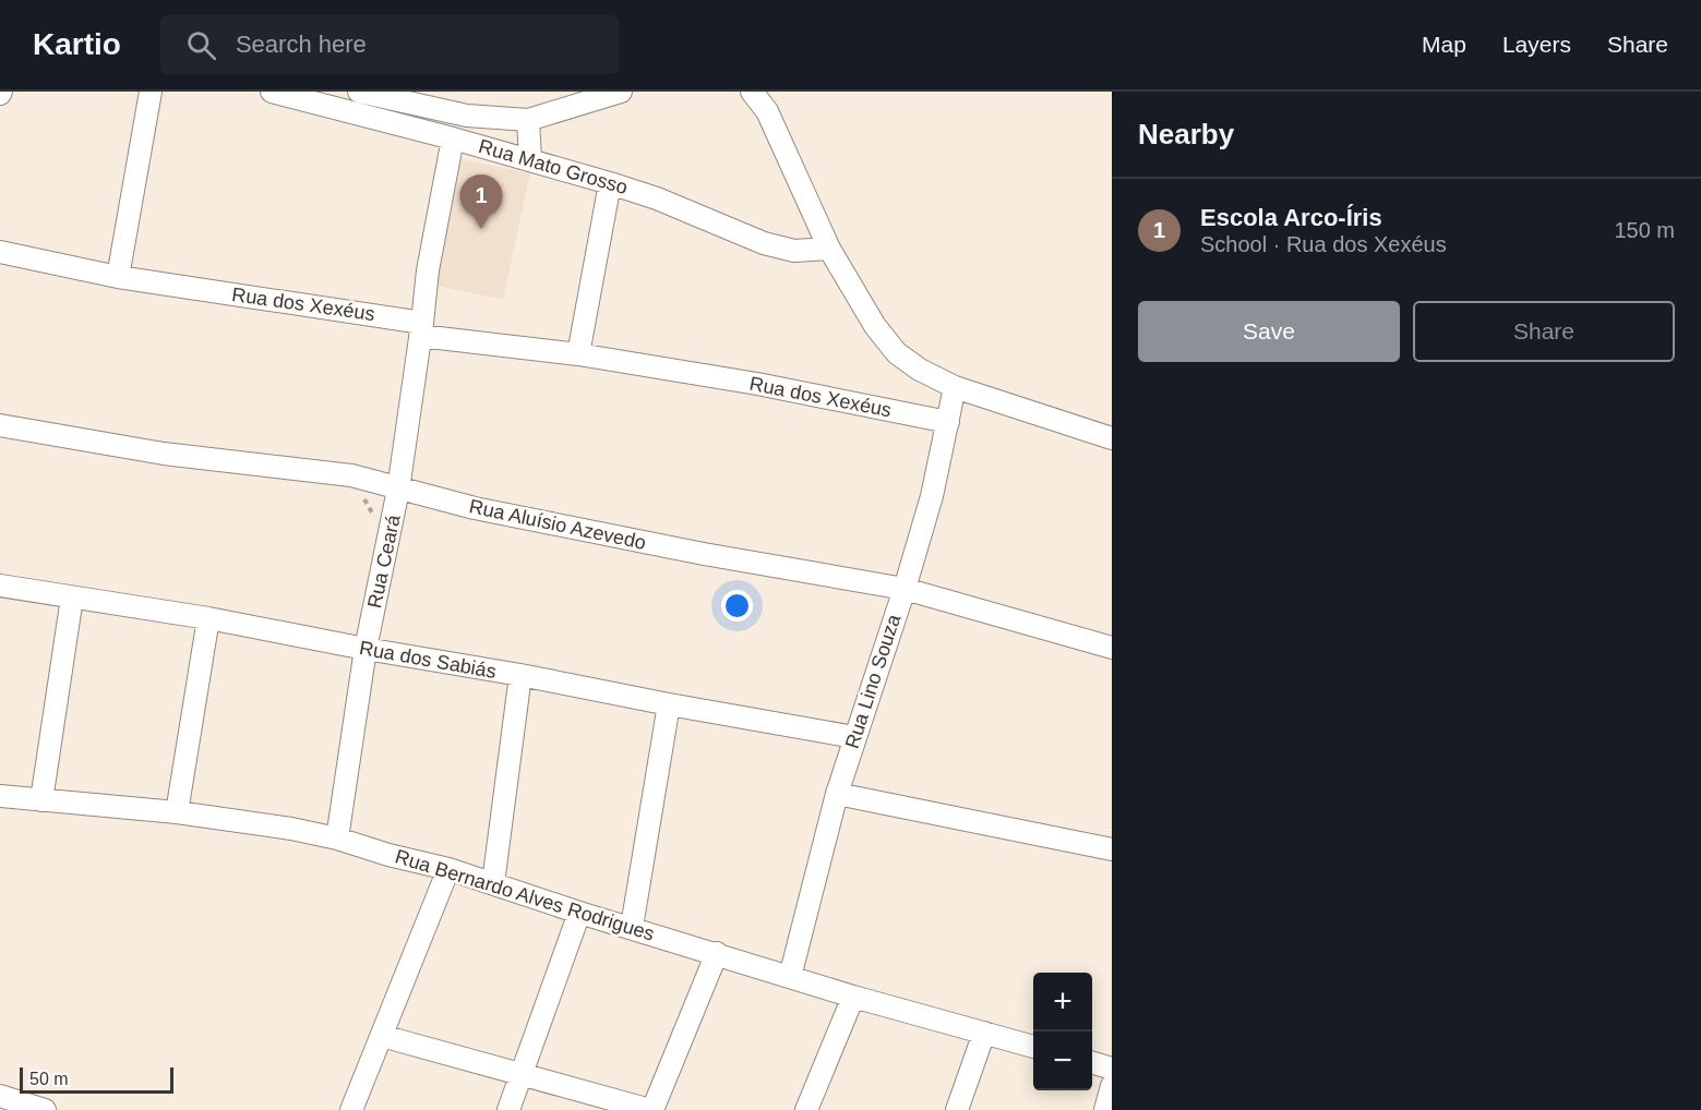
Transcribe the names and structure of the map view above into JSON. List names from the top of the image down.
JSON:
{
  "streets": {
    "street": [
      "Rua Mato Grosso",
      "Rua dos Xexéus",
      "Rua Aluísio Azevedo",
      "Rua Ceará",
      "Rua dos Sabiás",
      "Rua Lino Souza",
      "Rua Bernardo Alves Rodrigues"
    ]
  },
  "crossings": [
    ["Rua dos Xexéus", "Rua Ceará"],
    ["Rua dos Xexéus", "Rua Lino Souza"],
    ["Rua Aluísio Azevedo", "Rua Ceará"],
    ["Rua Aluísio Azevedo", "Rua Lino Souza"],
    ["Rua Ceará", "Rua dos Sabiás"],
    ["Rua Ceará", "Rua Bernardo Alves Rodrigues"],
    ["Rua dos Sabiás", "Rua Lino Souza"],
    ["Rua Lino Souza", "Rua Bernardo Alves Rodrigues"]
  ],
  "scale_bar": "50 m",
  "page": {
    "header": "Kartio",
    "search": "Search here",
    "nav": ["Map", "Layers", "Share"],
    "heading": "Nearby",
    "pins": "1",
    "list": [
      {
        "mark": "1",
        "name": "Escola Arco-Íris",
        "note": "School · Rua dos Xexéus",
        "value": "150 m"
      }
    ],
    "buttons": ["Save", "Share"],
    "map_buttons": ["+", "−"],
    "scale": "50 m"
  }
}
